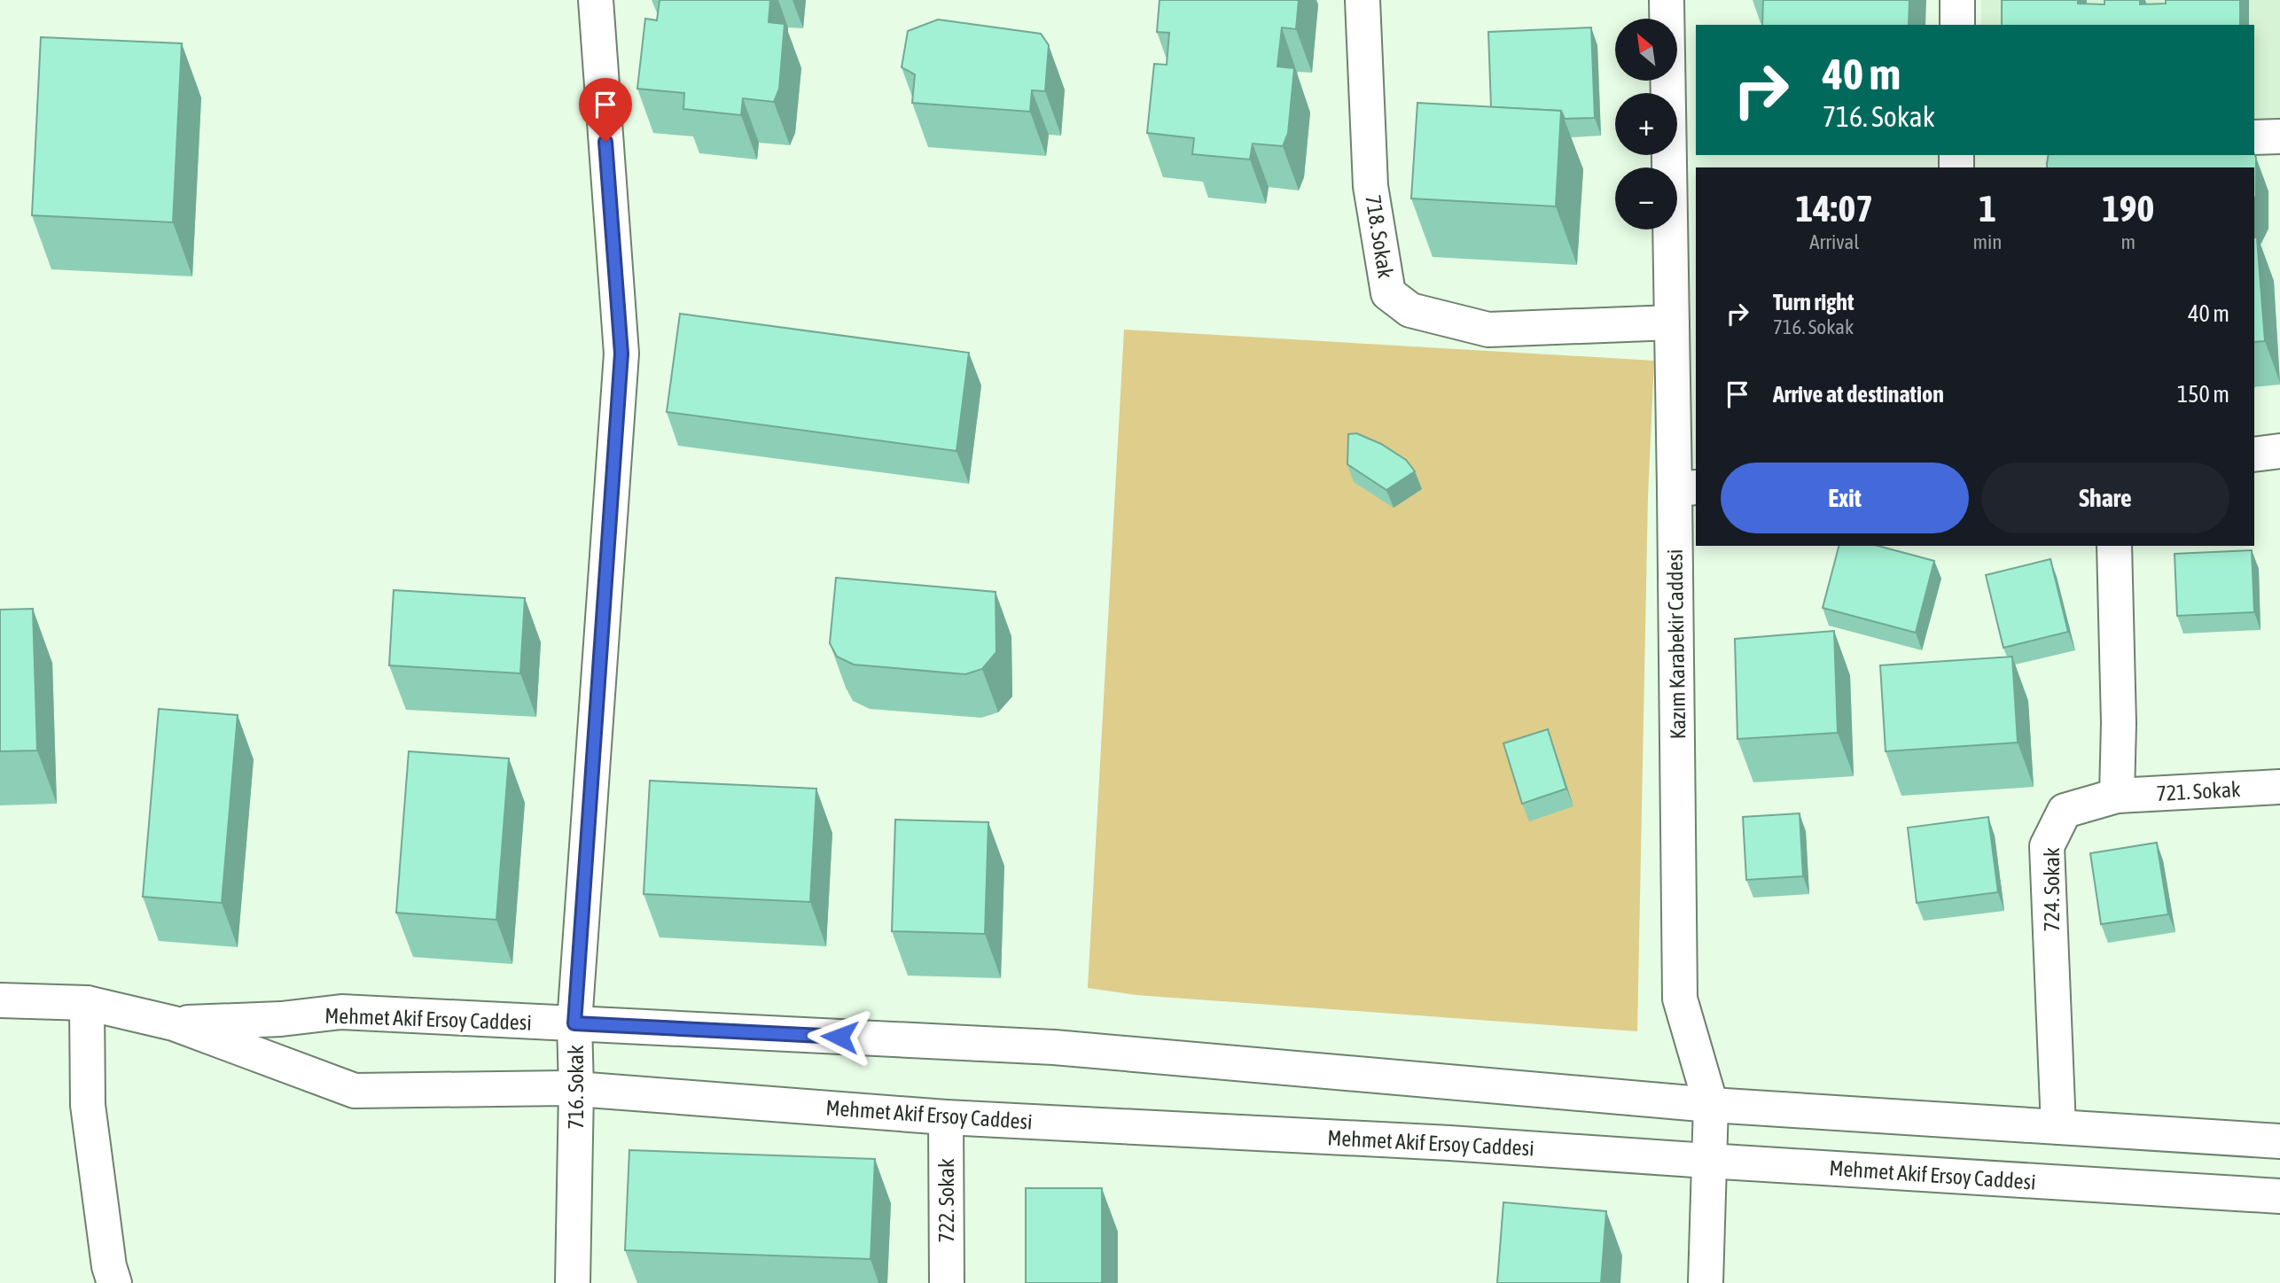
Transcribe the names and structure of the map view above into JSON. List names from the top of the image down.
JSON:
{
  "streets": {
    "street": [
      "718. Sokak",
      "Kazım Karabekir Caddesi",
      "721. Sokak",
      "724. Sokak",
      "Mehmet Akif Ersoy Caddesi",
      "716. Sokak",
      "722. Sokak"
    ]
  },
  "crossings": [
    ["718. Sokak", "Kazım Karabekir Caddesi"],
    ["Kazım Karabekir Caddesi", "Mehmet Akif Ersoy Caddesi"],
    ["721. Sokak", "724. Sokak"],
    ["724. Sokak", "Mehmet Akif Ersoy Caddesi"],
    ["Mehmet Akif Ersoy Caddesi", "716. Sokak"],
    ["Mehmet Akif Ersoy Caddesi", "722. Sokak"]
  ],
  "north": "top left",
  "page": {
    "map_buttons": ["+", "−"],
    "turn": ["40 m", "716. Sokak"],
    "eta": [
      "14:07",
      "Arrival",
      "1",
      "min",
      "190",
      "m"
    ],
    "list": [
      {
        "name": "Turn right",
        "note": "716. Sokak",
        "value": "40 m"
      },
      {
        "name": "Arrive at destination",
        "value": "150 m"
      }
    ],
    "buttons": ["Exit", "Share"]
  }
}
